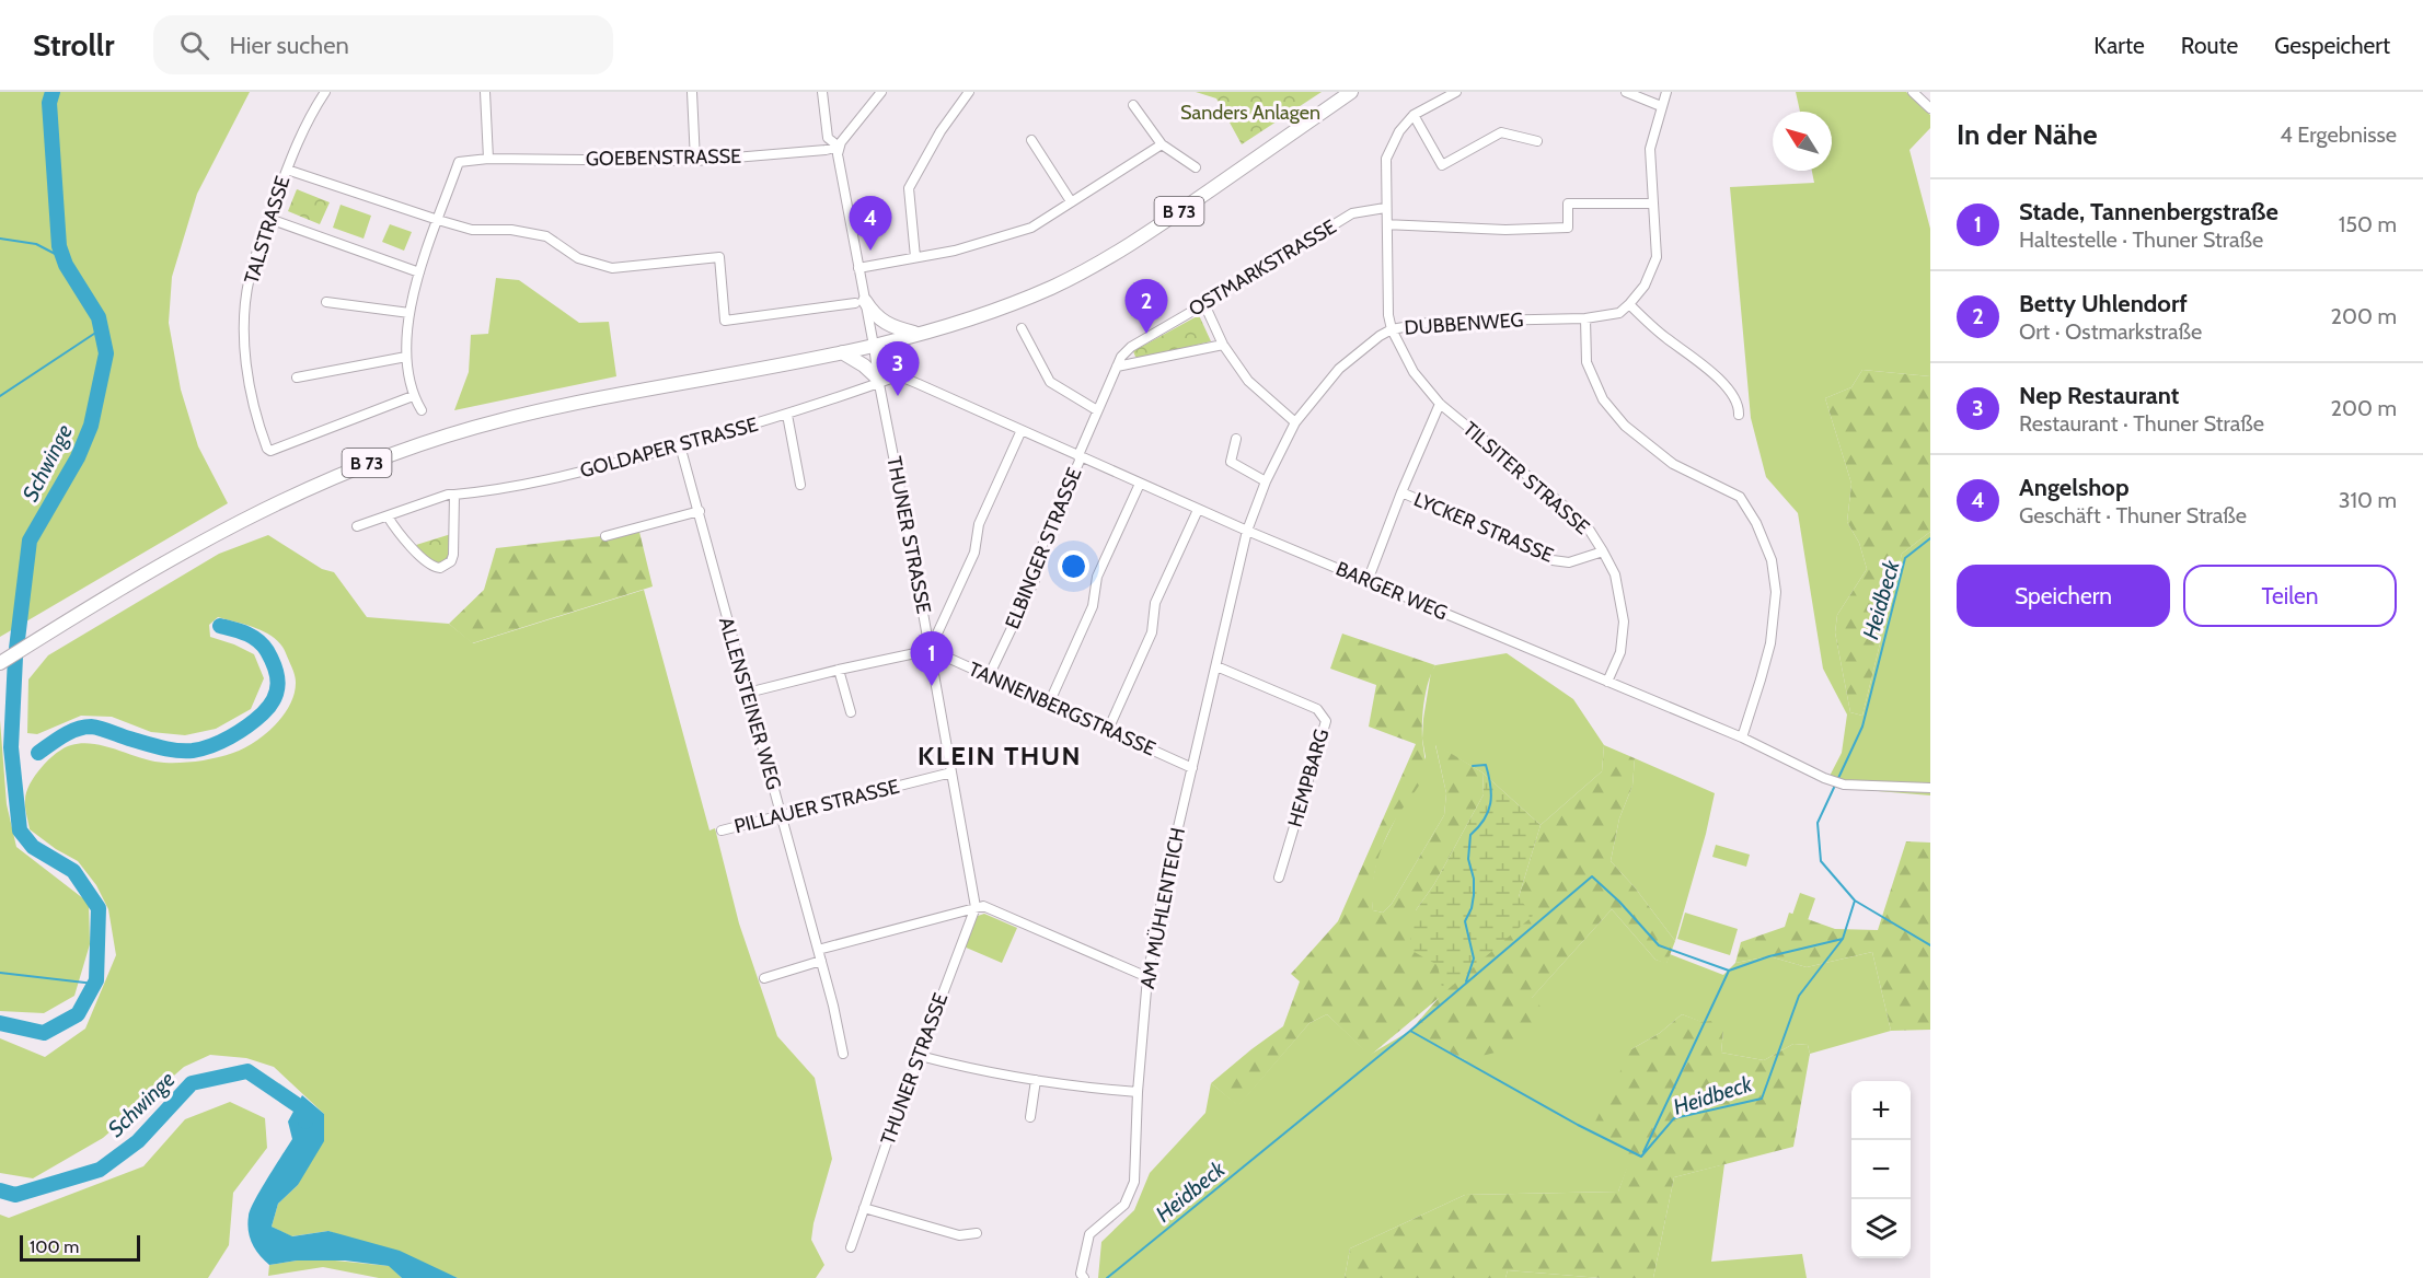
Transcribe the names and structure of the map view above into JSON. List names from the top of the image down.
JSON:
{
  "streets": {
    "main road": ["B 73"],
    "street": [
      "GOEBENSTRASSE",
      "TALSTRASSE",
      "OSTMARKSTRASSE",
      "DUBBENWEG",
      "GOLDAPER STRASSE",
      "TILSITER STRASSE",
      "LYCKER STRASSE",
      "THUNER STRASSE",
      "ELBINGER STRASSE",
      "BARGER WEG",
      "ALLENSTEINER WEG",
      "TANNENBERGSTRASSE",
      "HEMPBARG",
      "PILLAUER STRASSE",
      "AM MÜHLENTEICH"
    ]
  },
  "crossings": [
    ["GOEBENSTRASSE", "THUNER STRASSE"],
    ["B 73", "THUNER STRASSE"],
    ["OSTMARKSTRASSE", "ELBINGER STRASSE"],
    ["OSTMARKSTRASSE", "BARGER WEG"],
    ["DUBBENWEG", "TILSITER STRASSE"],
    ["DUBBENWEG", "BARGER WEG"],
    ["DUBBENWEG", "AM MÜHLENTEICH"],
    ["GOLDAPER STRASSE", "THUNER STRASSE"],
    ["GOLDAPER STRASSE", "BARGER WEG"],
    ["GOLDAPER STRASSE", "ALLENSTEINER WEG"],
    ["TILSITER STRASSE", "LYCKER STRASSE"],
    ["TILSITER STRASSE", "BARGER WEG"],
    ["THUNER STRASSE", "TANNENBERGSTRASSE"],
    ["THUNER STRASSE", "PILLAUER STRASSE"],
    ["ELBINGER STRASSE", "BARGER WEG"],
    ["ELBINGER STRASSE", "TANNENBERGSTRASSE"],
    ["BARGER WEG", "AM MÜHLENTEICH"],
    ["ALLENSTEINER WEG", "PILLAUER STRASSE"],
    ["TANNENBERGSTRASSE", "AM MÜHLENTEICH"],
    ["HEMPBARG", "AM MÜHLENTEICH"]
  ],
  "districts": ["KLEIN THUN"],
  "water": ["Schwinge", "Heidbeck"],
  "parks": ["Sanders Anlagen"],
  "scale_bar": "100 m",
  "north": "top left",
  "page": {
    "header": "Strollr",
    "search": "Hier suchen",
    "nav": ["Karte", "Route", "Gespeichert"],
    "heading": ["In der Nähe", "4 Ergebnisse"],
    "list": [
      {
        "mark": "1",
        "name": "Stade, Tannenbergstraße",
        "note": "Haltestelle · Thuner Straße",
        "value": "150 m"
      },
      {
        "mark": "2",
        "name": "Betty Uhlendorf",
        "note": "Ort · Ostmarkstraße",
        "value": "200 m"
      },
      {
        "mark": "3",
        "name": "Nep Restaurant",
        "note": "Restaurant · Thuner Straße",
        "value": "200 m"
      },
      {
        "mark": "4",
        "name": "Angelshop",
        "note": "Geschäft · Thuner Straße",
        "value": "310 m"
      }
    ],
    "pins": [
      "4",
      "2",
      "3",
      "1"
    ],
    "buttons": ["Speichern", "Teilen"],
    "map_buttons": ["+", "−"],
    "scale": "100 m"
  }
}
